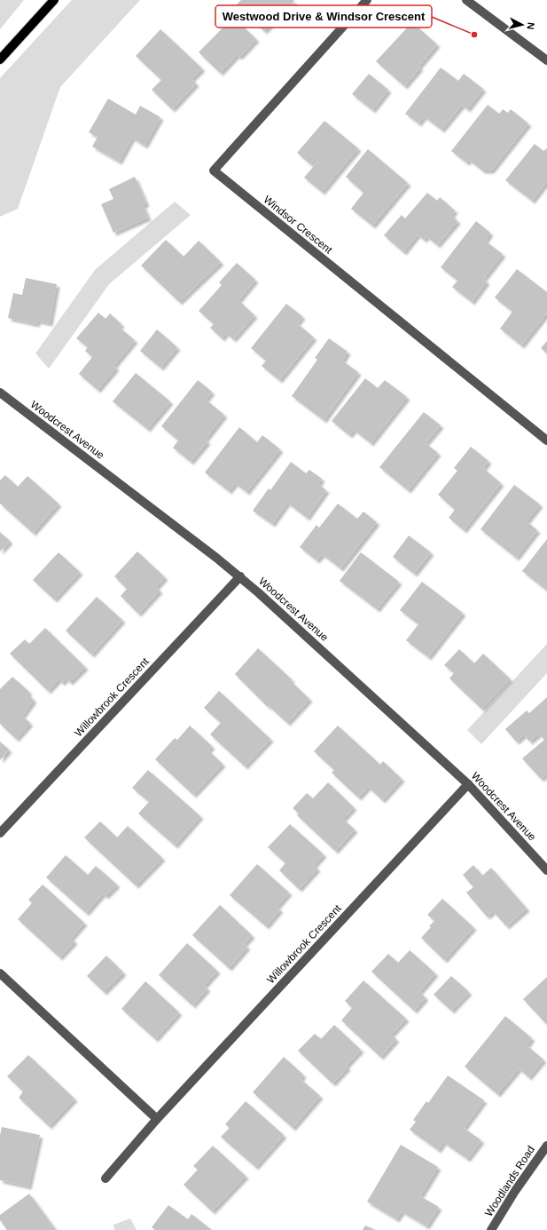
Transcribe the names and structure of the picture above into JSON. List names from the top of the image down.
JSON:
{
  "streets": {
    "street": [
      "Windsor Crescent",
      "Woodcrest Avenue",
      "Willowbrook Crescent",
      "Woodlands Road"
    ]
  },
  "crossings": [
    ["Woodcrest Avenue", "Willowbrook Crescent"]
  ],
  "places": ["Westwood Drive & Windsor Crescent"],
  "north": "right"
}
